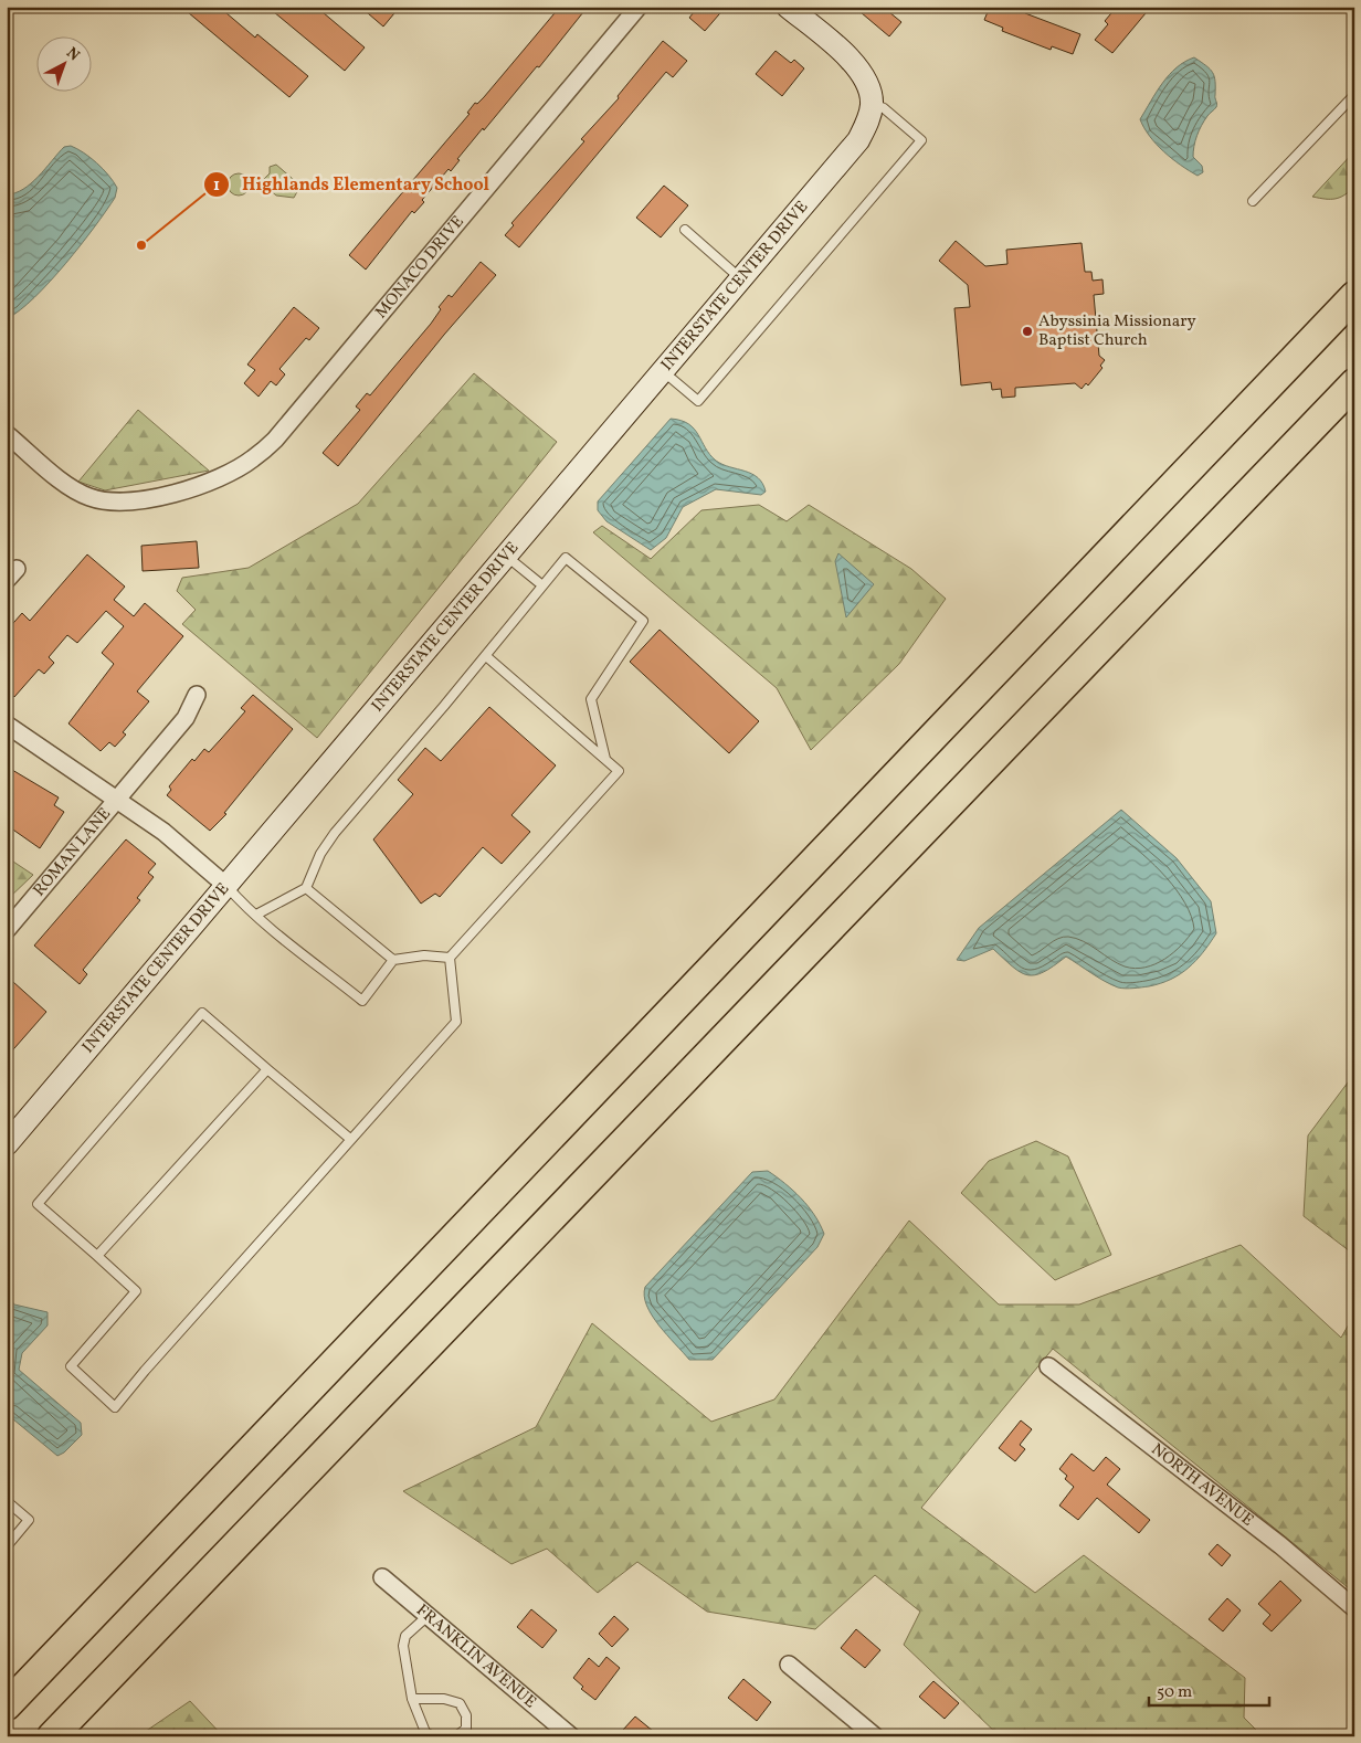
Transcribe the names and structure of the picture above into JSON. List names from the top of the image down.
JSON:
{
  "streets": {
    "street": [
      "MONACO DRIVE",
      "INTERSTATE CENTER DRIVE",
      "ROMAN LANE",
      "NORTH AVENUE",
      "FRANKLIN AVENUE"
    ]
  },
  "places": ["Highlands Elementary School", "Abyssinia Missionary Baptist Church"],
  "scale_bar": "50 m",
  "north": "top right"
}
